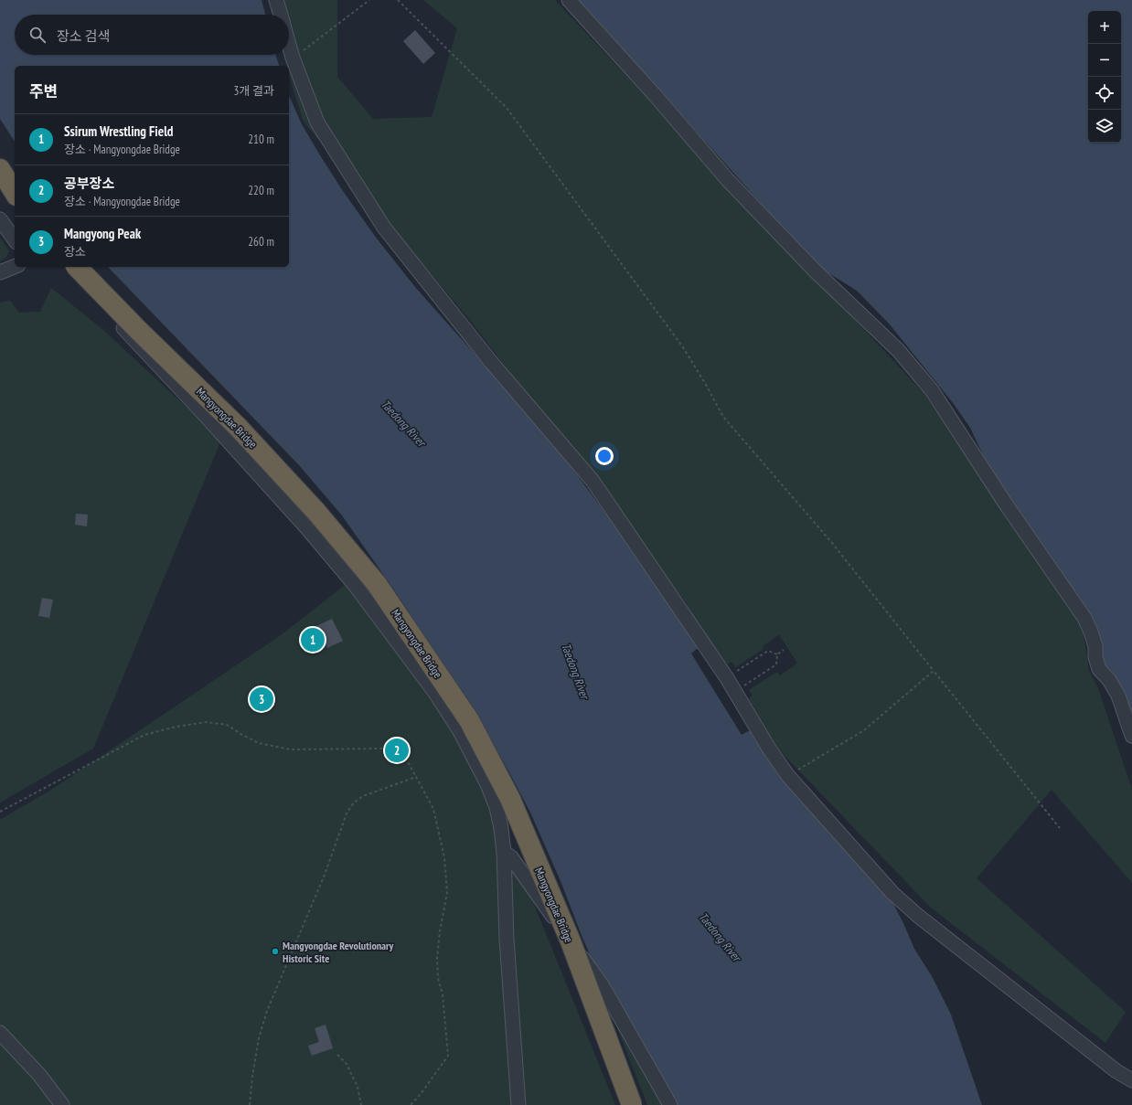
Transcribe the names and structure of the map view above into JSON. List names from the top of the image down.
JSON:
{
  "streets": {
    "highway": ["Mangyongdae Bridge"]
  },
  "water": ["Taedong River"],
  "places": ["Mangyongdae Revolutionary Historic Site"],
  "page": {
    "map_buttons": ["+", "−"],
    "search": "장소 검색",
    "heading": ["주변", "3개 결과"],
    "list": [
      {
        "mark": "1",
        "name": "Ssirum Wrestling Field",
        "note": "장소 · Mangyongdae Bridge",
        "value": "210 m"
      },
      {
        "mark": "2",
        "name": "공부장소",
        "note": "장소 · Mangyongdae Bridge",
        "value": "220 m"
      },
      {
        "mark": "3",
        "name": "Mangyong Peak",
        "note": "장소",
        "value": "260 m"
      }
    ],
    "pins": ["1", "3", "2"]
  }
}
